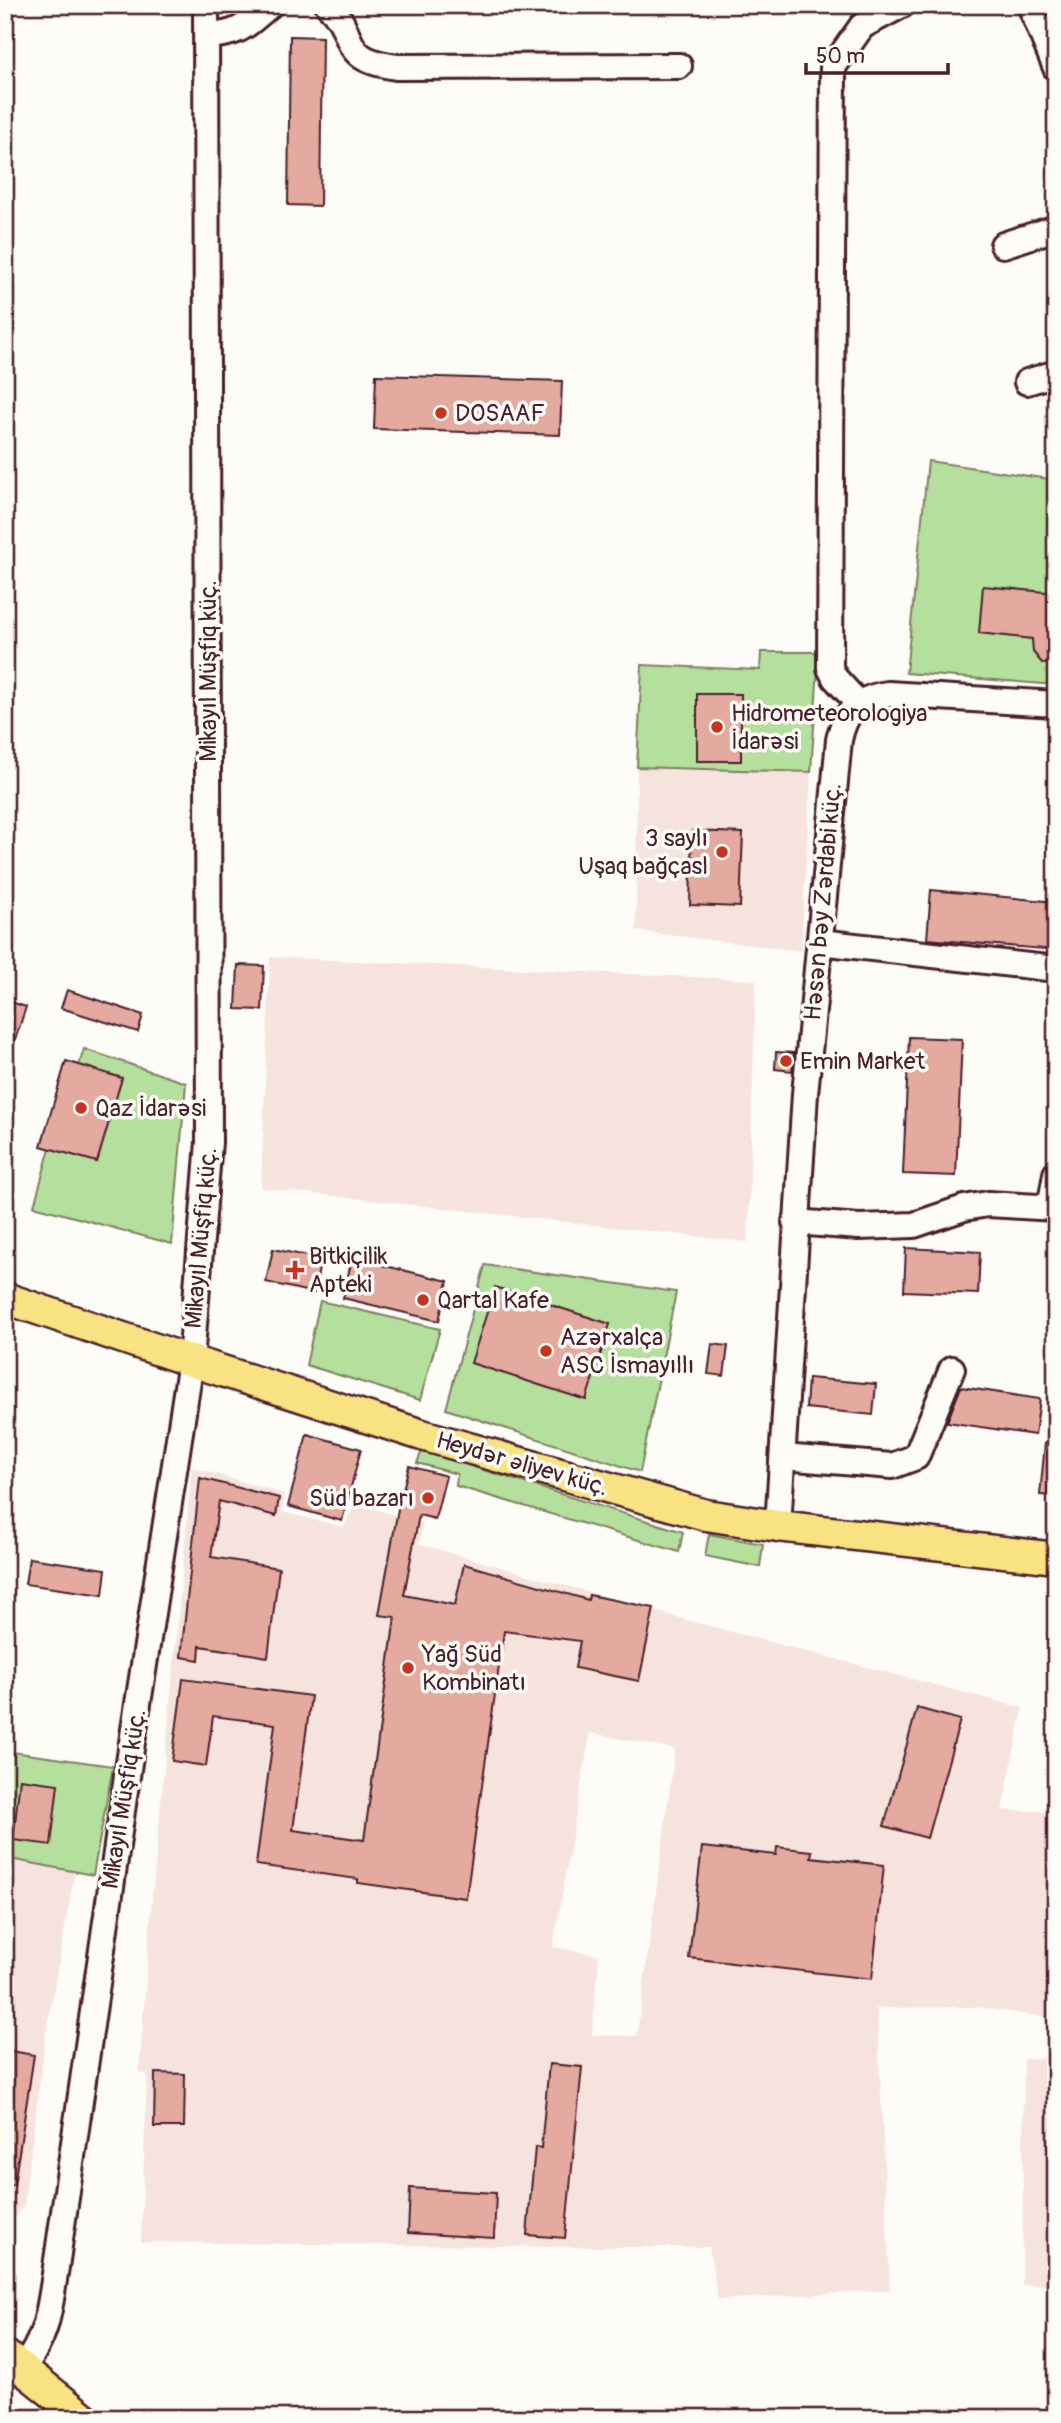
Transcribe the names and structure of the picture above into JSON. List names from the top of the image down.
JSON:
{
  "streets": {
    "main road": ["Heydər Əliyev küç."],
    "street": ["Mikayıl Müşfiq küç.", "Həsən bəy Zərdabi küç."]
  },
  "crossings": [
    ["Mikayıl Müşfiq küç.", "Heydər Əliyev küç."],
    ["Həsən bəy Zərdabi küç.", "Heydər Əliyev küç."]
  ],
  "places": {
    "other": [
      "DOSAAF",
      "Hidrometeorologiya İdarəsi",
      "3 saylı Uşaq bağçasl",
      "Emin Market",
      "Qaz İdarəsi",
      "Qartal Kafe",
      "Azərxalça ASC İsmayıllı",
      "Süd bazarı",
      "Yağ Süd Kombinatı"
    ],
    "health": ["Bitkiçilik Apteki"]
  },
  "scale_bar": "50 m"
}
